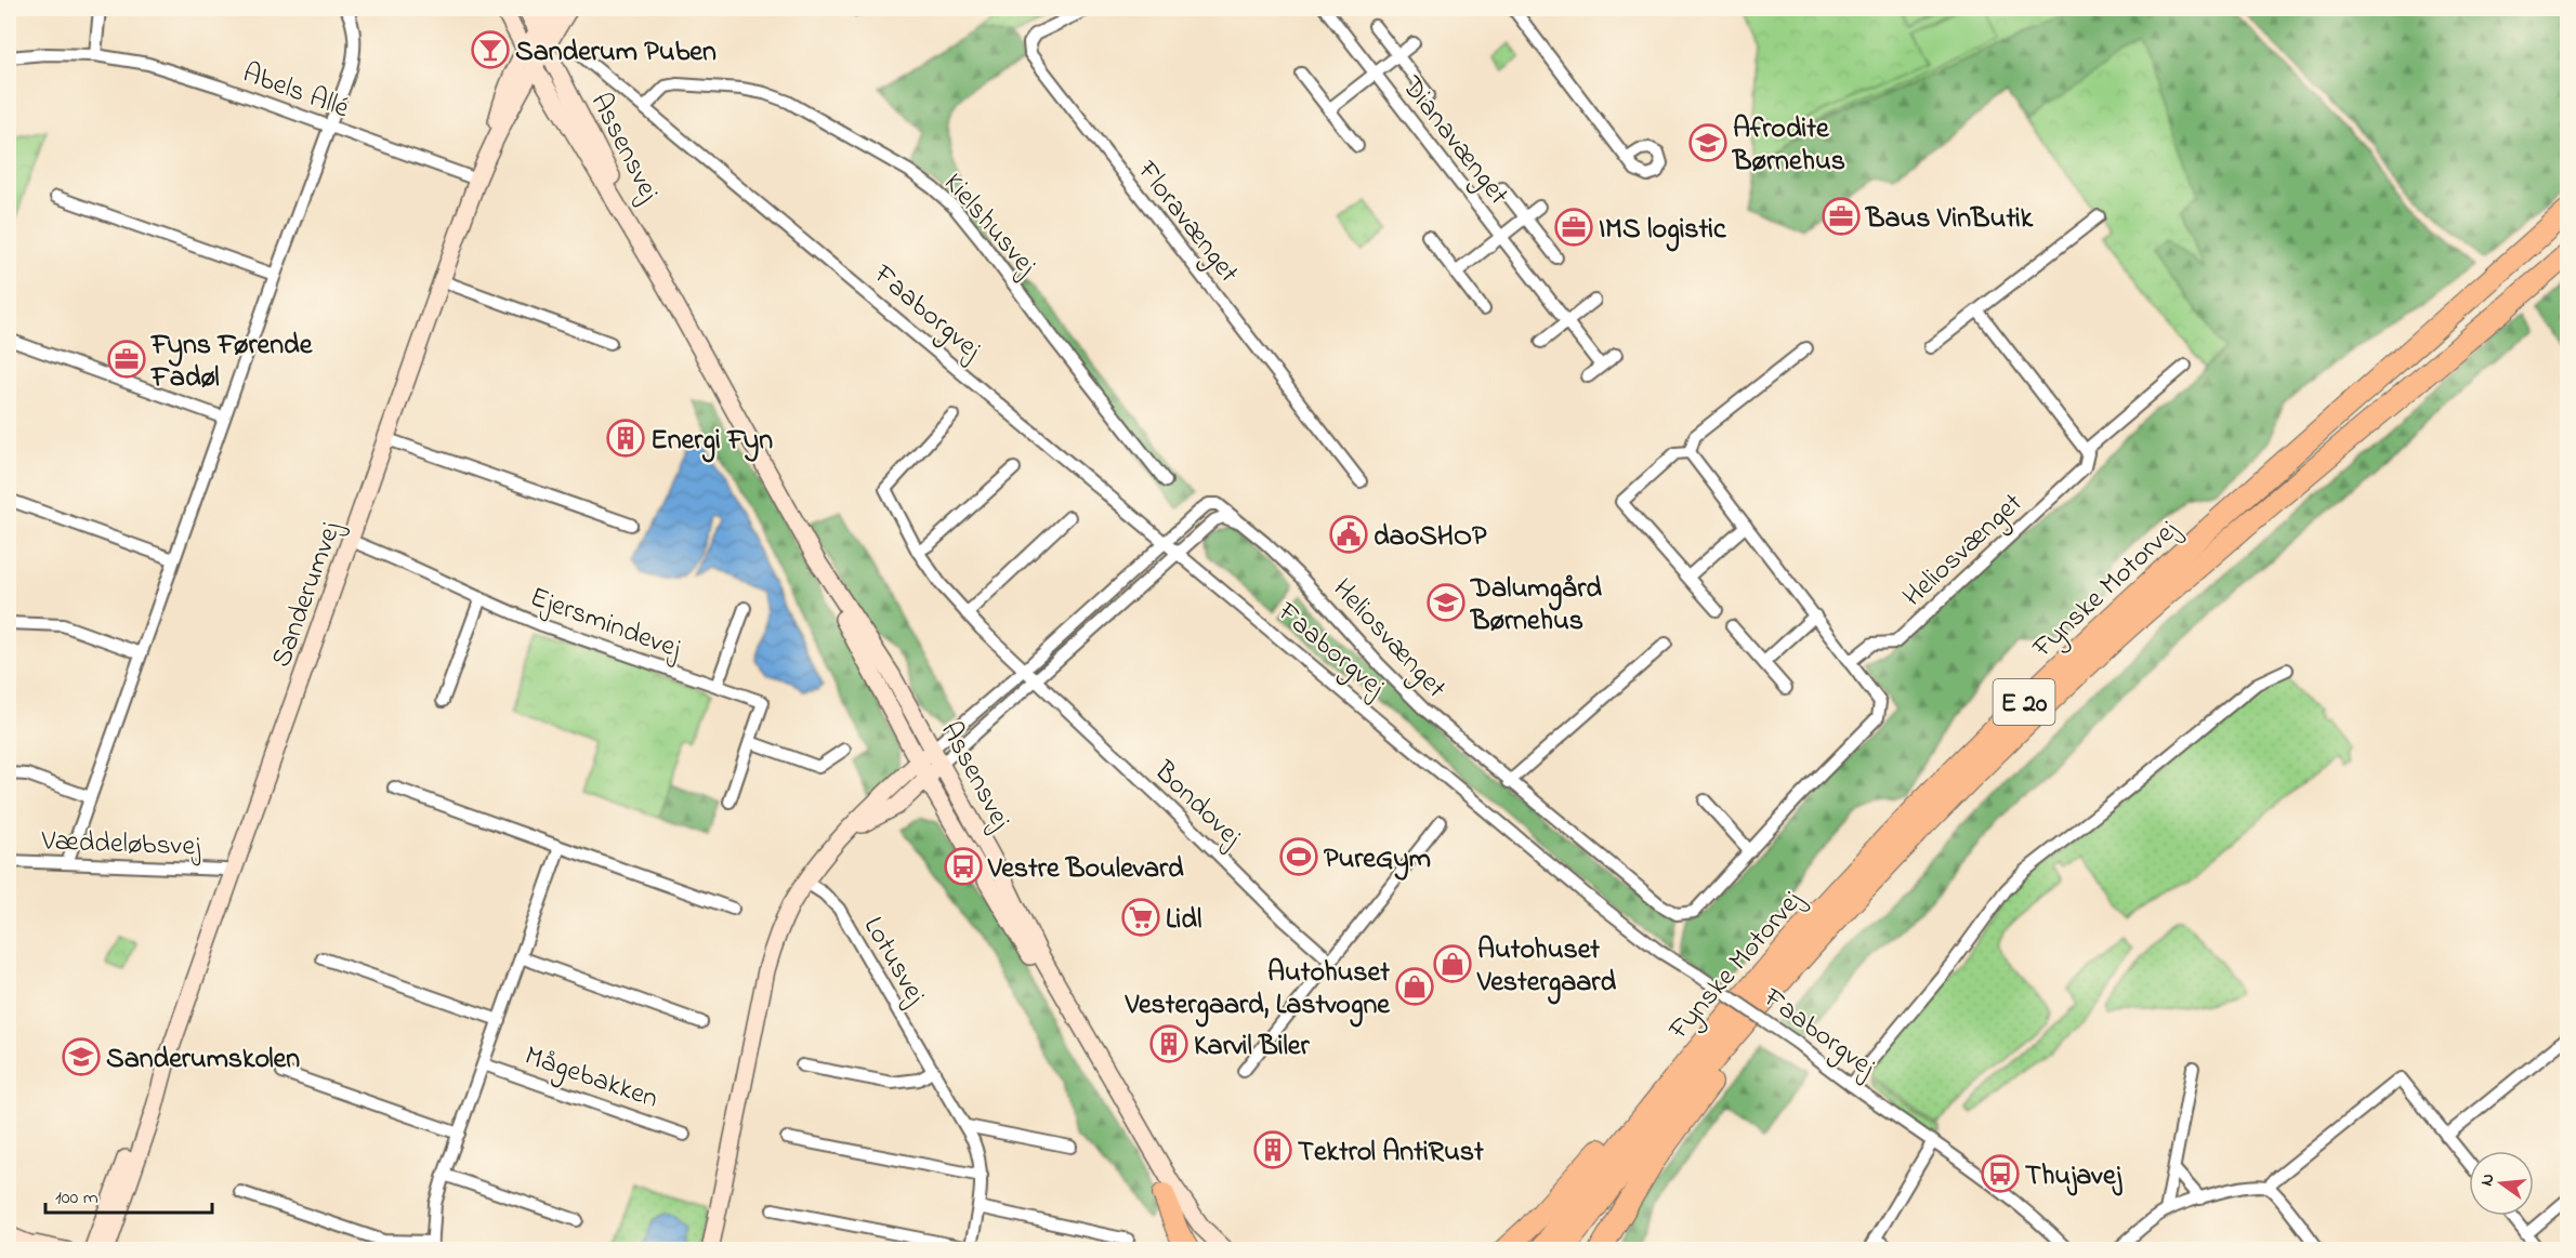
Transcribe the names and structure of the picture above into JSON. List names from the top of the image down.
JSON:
{
  "streets": {
    "highway": ["Fynske Motorvej", "E 20"],
    "main road": ["Assensvej", "Sanderumvej"],
    "street": [
      "Abels Allé",
      "Dianavænget",
      "Floravænget",
      "Kielshusvej",
      "Faaborgvej",
      "Heliosvænget",
      "Ejersmindevej",
      "Bondovej",
      "Væddeløbsvej",
      "Lotusvej",
      "Mågebakken"
    ]
  },
  "crossings": [
    ["Abels Allé", "Sanderumvej"],
    ["Assensvej", "Sanderumvej"],
    ["Kielshusvej", "Faaborgvej"],
    ["Faaborgvej", "Heliosvænget"],
    ["Sanderumvej", "Ejersmindevej"],
    ["Sanderumvej", "Væddeløbsvej"]
  ],
  "places": {
    "bar": ["Sanderum Puben"],
    "school or university": ["Afrodite Børnehus", "Dalumgård Børnehus", "Sanderumskolen"],
    "office": ["Baus VinButik", "IMS logistic", "Fyns Førende Fadøl"],
    "building": ["Energi Fyn", "Karvil Biler", "Tektrol AntiRust"],
    "public building": ["daoSHOP"],
    "sports": ["PureGym"],
    "bus stop": ["Vestre Boulevard", "Thujavej"],
    "supermarket": ["Lidl"],
    "shop": ["Autohuset Vestergaard", "Autohuset Vestergaard, Lastvogne"]
  },
  "scale_bar": "100 m",
  "north": "left"
}
